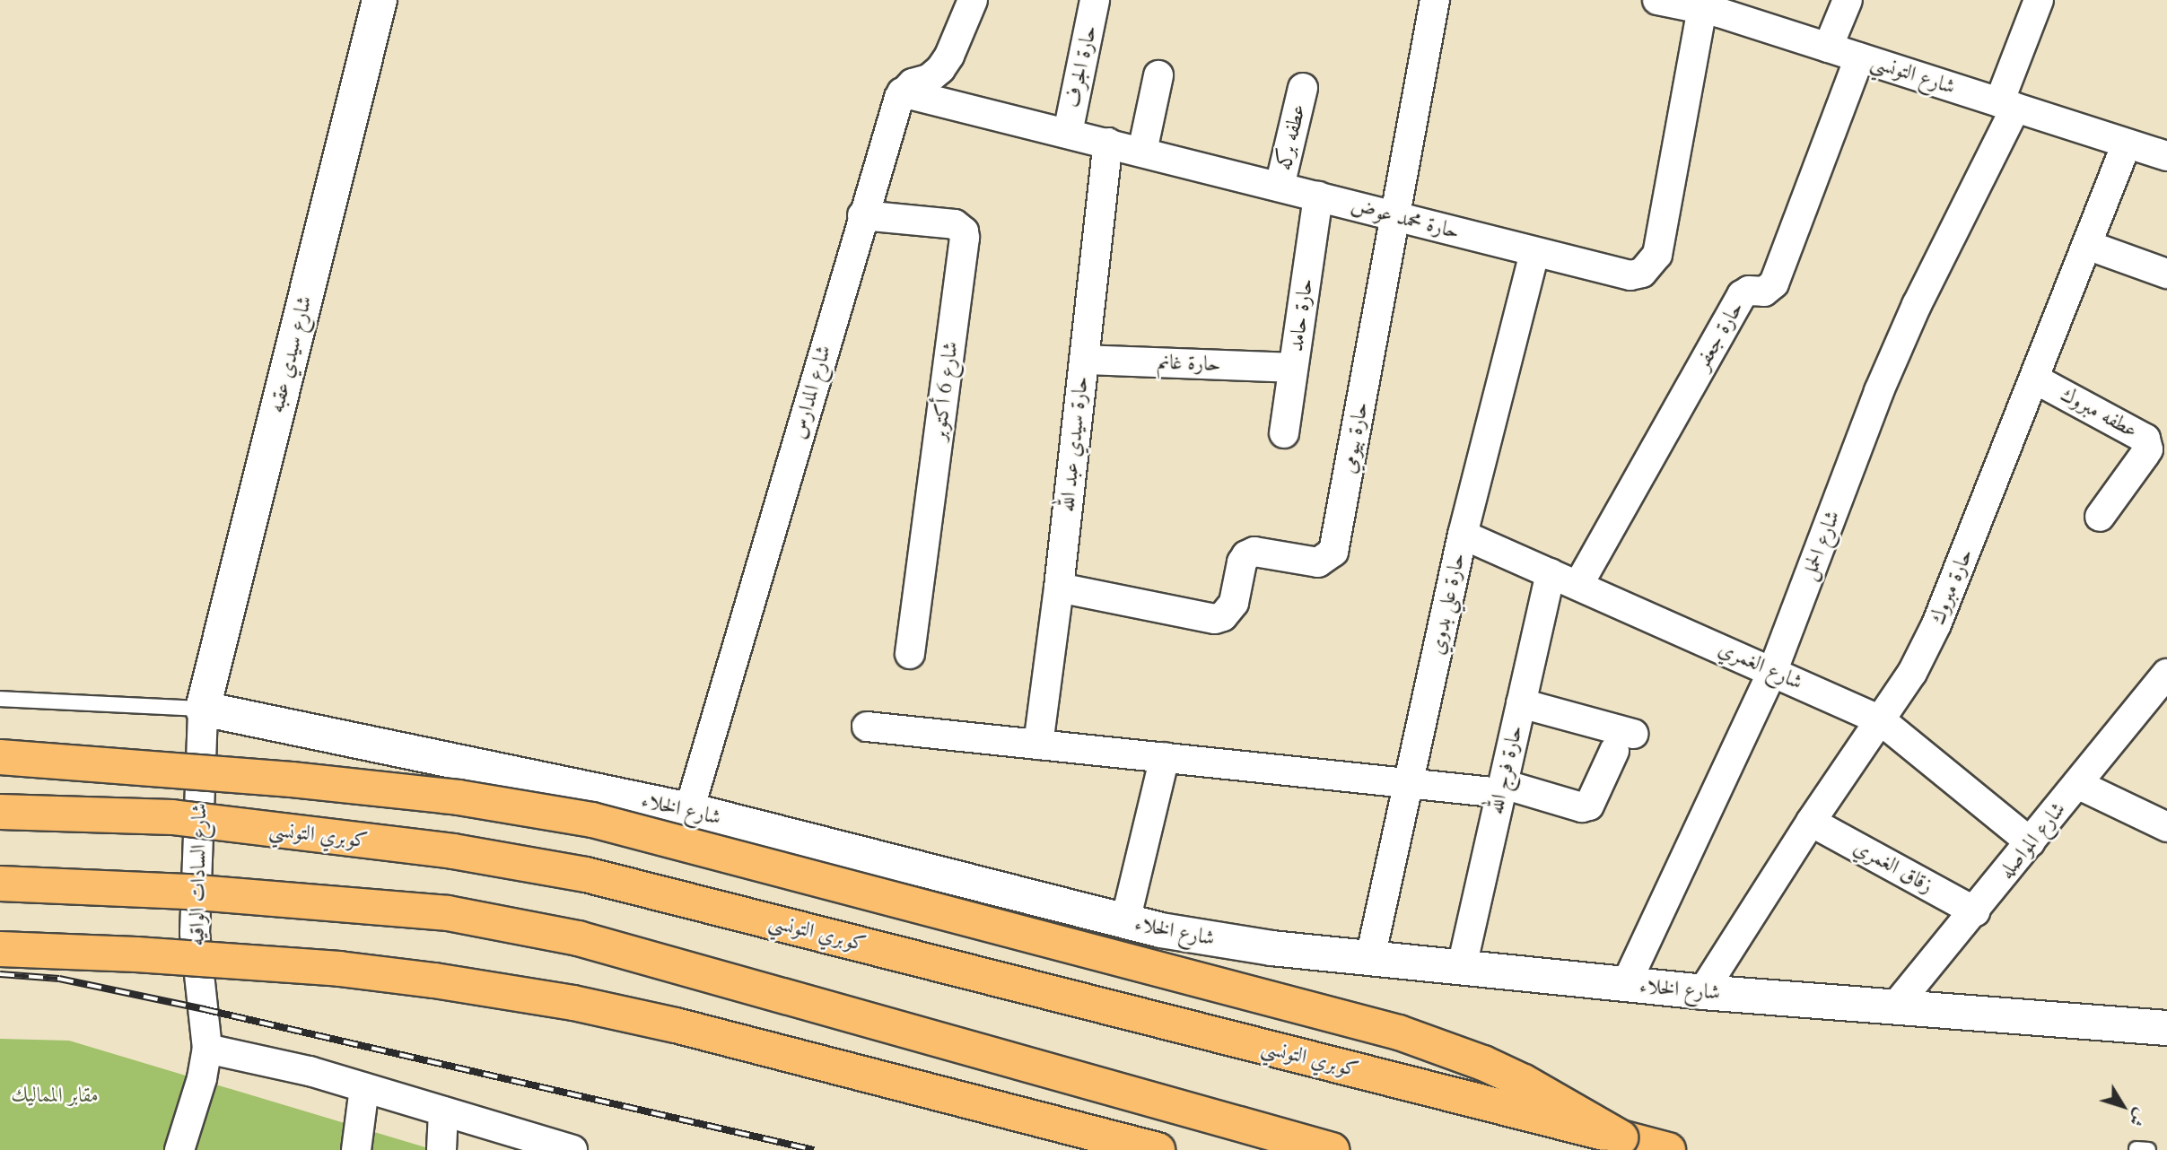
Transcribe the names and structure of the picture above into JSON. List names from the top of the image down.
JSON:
{
  "streets": {
    "highway": ["كوبري التونسي"],
    "street": [
      "حارة الجرف",
      "شارع التونسي",
      "عطفه بركه",
      "حارة محمد عوض",
      "حارة حامد",
      "حارة جعفر",
      "شارع سيدي عقبه",
      "حارة غانم",
      "شارع 6 أكتوبر",
      "شارع المدارس",
      "عطفه مبروك",
      "حارة بيومي",
      "حارة سيدي عبد الله",
      "شارع الحمل",
      "حارة مبروك",
      "حارة علي بدوي",
      "شارع الغمري",
      "حارة فرج الله",
      "شارع الخلاء",
      "شارع المواصله",
      "زقاق الغمري",
      "شارع السادات الواقيه"
    ]
  },
  "crossings": [
    ["حارة الجرف", "حارة محمد عوض"],
    ["شارع التونسي", "حارة محمد عوض"],
    ["شارع التونسي", "حارة جعفر"],
    ["شارع التونسي", "شارع الحمل"],
    ["شارع التونسي", "حارة مبروك"],
    ["عطفه بركه", "حارة محمد عوض"],
    ["حارة محمد عوض", "حارة حامد"],
    ["حارة محمد عوض", "شارع المدارس"],
    ["حارة محمد عوض", "حارة بيومي"],
    ["حارة محمد عوض", "حارة سيدي عبد الله"],
    ["حارة محمد عوض", "حارة علي بدوي"],
    ["حارة حامد", "حارة غانم"],
    ["حارة جعفر", "شارع الغمري"],
    ["شارع سيدي عقبه", "شارع الخلاء"],
    ["شارع سيدي عقبه", "شارع السادات الواقيه"],
    ["حارة غانم", "حارة سيدي عبد الله"],
    ["شارع 6 أكتوبر", "شارع المدارس"],
    ["شارع المدارس", "شارع الخلاء"],
    ["عطفه مبروك", "حارة مبروك"],
    ["حارة بيومي", "حارة سيدي عبد الله"],
    ["شارع الحمل", "شارع الغمري"],
    ["شارع الحمل", "شارع الخلاء"],
    ["حارة مبروك", "شارع الغمري"],
    ["حارة مبروك", "شارع الخلاء"],
    ["حارة مبروك", "زقاق الغمري"],
    ["حارة علي بدوي", "شارع الغمري"],
    ["حارة علي بدوي", "شارع الخلاء"],
    ["شارع الغمري", "حارة فرج الله"],
    ["شارع الغمري", "شارع المواصله"],
    ["حارة فرج الله", "شارع الخلاء"],
    ["شارع الخلاء", "شارع المواصله"],
    ["شارع الخلاء", "شارع السادات الواقيه"],
    ["شارع المواصله", "زقاق الغمري"]
  ],
  "parks": ["مقابر المماليك"],
  "north": "bottom right"
}
